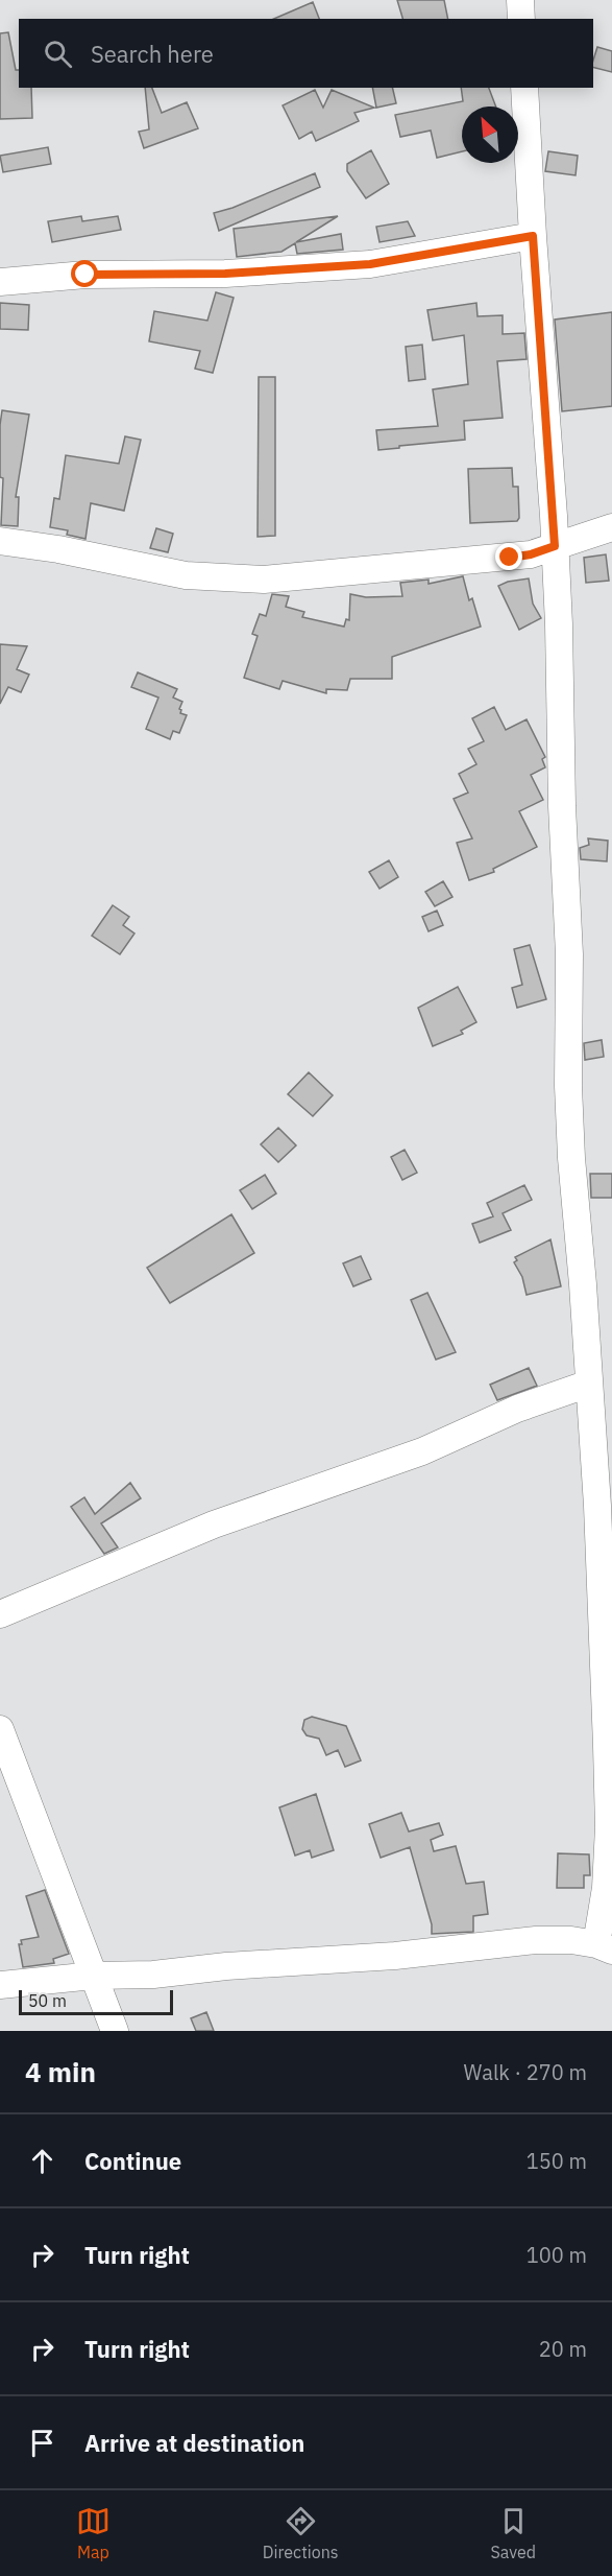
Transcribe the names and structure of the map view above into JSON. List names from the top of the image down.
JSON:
{
  "scale_bar": "50 m",
  "north": "top left",
  "page": {
    "search": "Search here",
    "scale": "50 m",
    "heading": ["4 min", "Walk · 270 m"],
    "list": [
      ["Continue", "150 m"],
      ["Turn right", "100 m"],
      ["Turn right", "20 m"],
      "Arrive at destination"
    ],
    "nav": ["Map", "Directions", "Saved"]
  }
}
